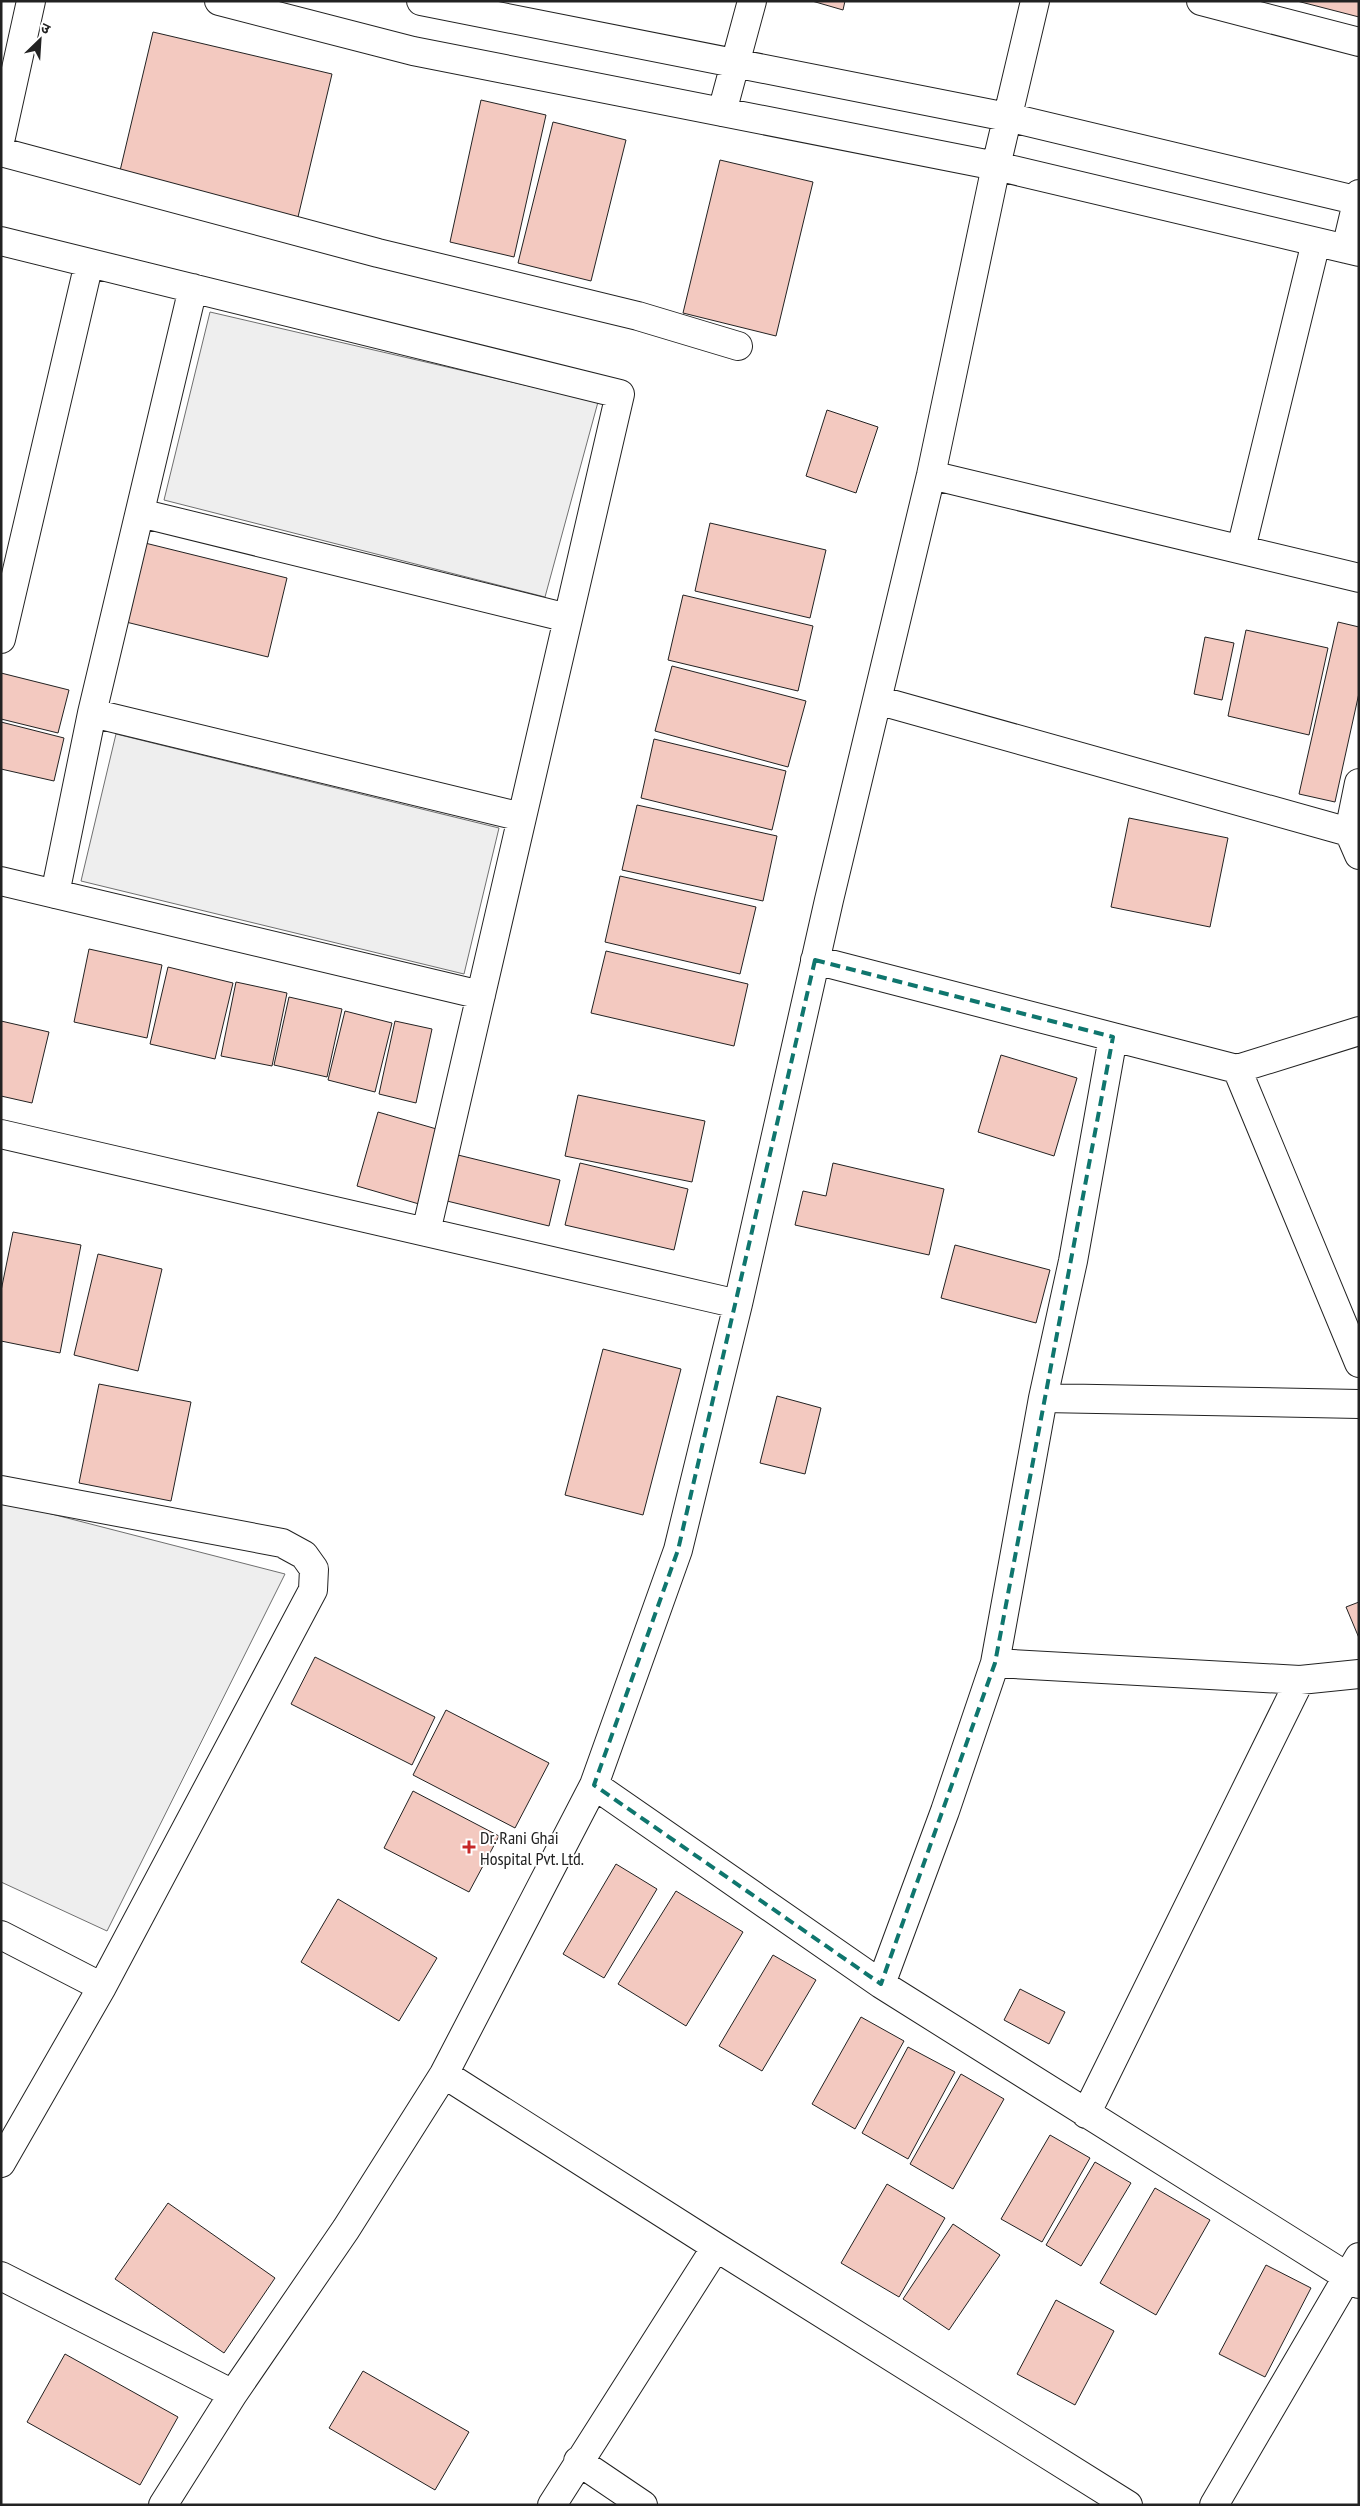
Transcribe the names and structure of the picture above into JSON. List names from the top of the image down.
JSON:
{
  "places": {
    "health": ["Dr. Rani Ghai Hospital Pvt. Ltd."]
  },
  "north": "top right"
}
